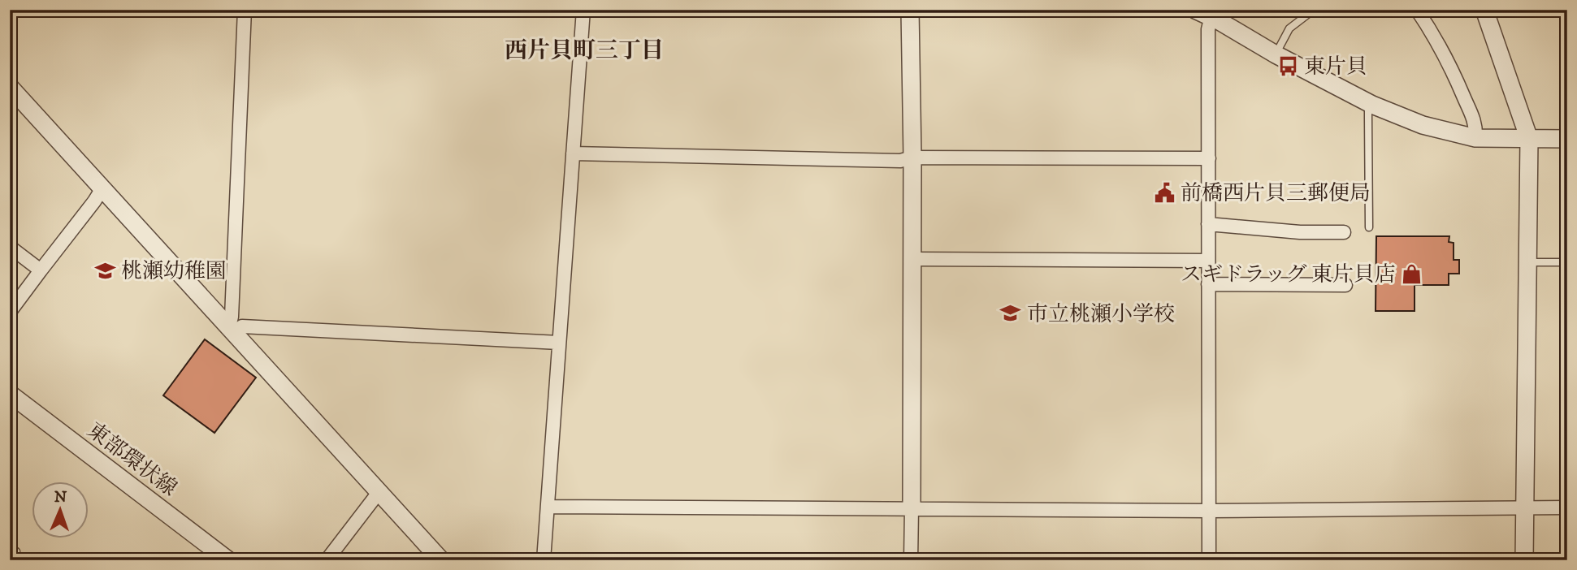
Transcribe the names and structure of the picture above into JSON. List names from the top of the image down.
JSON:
{
  "streets": {
    "street": ["東部環状線"]
  },
  "districts": ["西片貝町三丁目"],
  "places": {
    "bus stop": ["東片貝"],
    "public building": ["前橋西片貝三郵便局"],
    "school or university": ["桃瀬幼稚園", "市立桃瀬小学校"],
    "shop": ["スギドラッグ 東片貝店"]
  },
  "north": "top"
}
